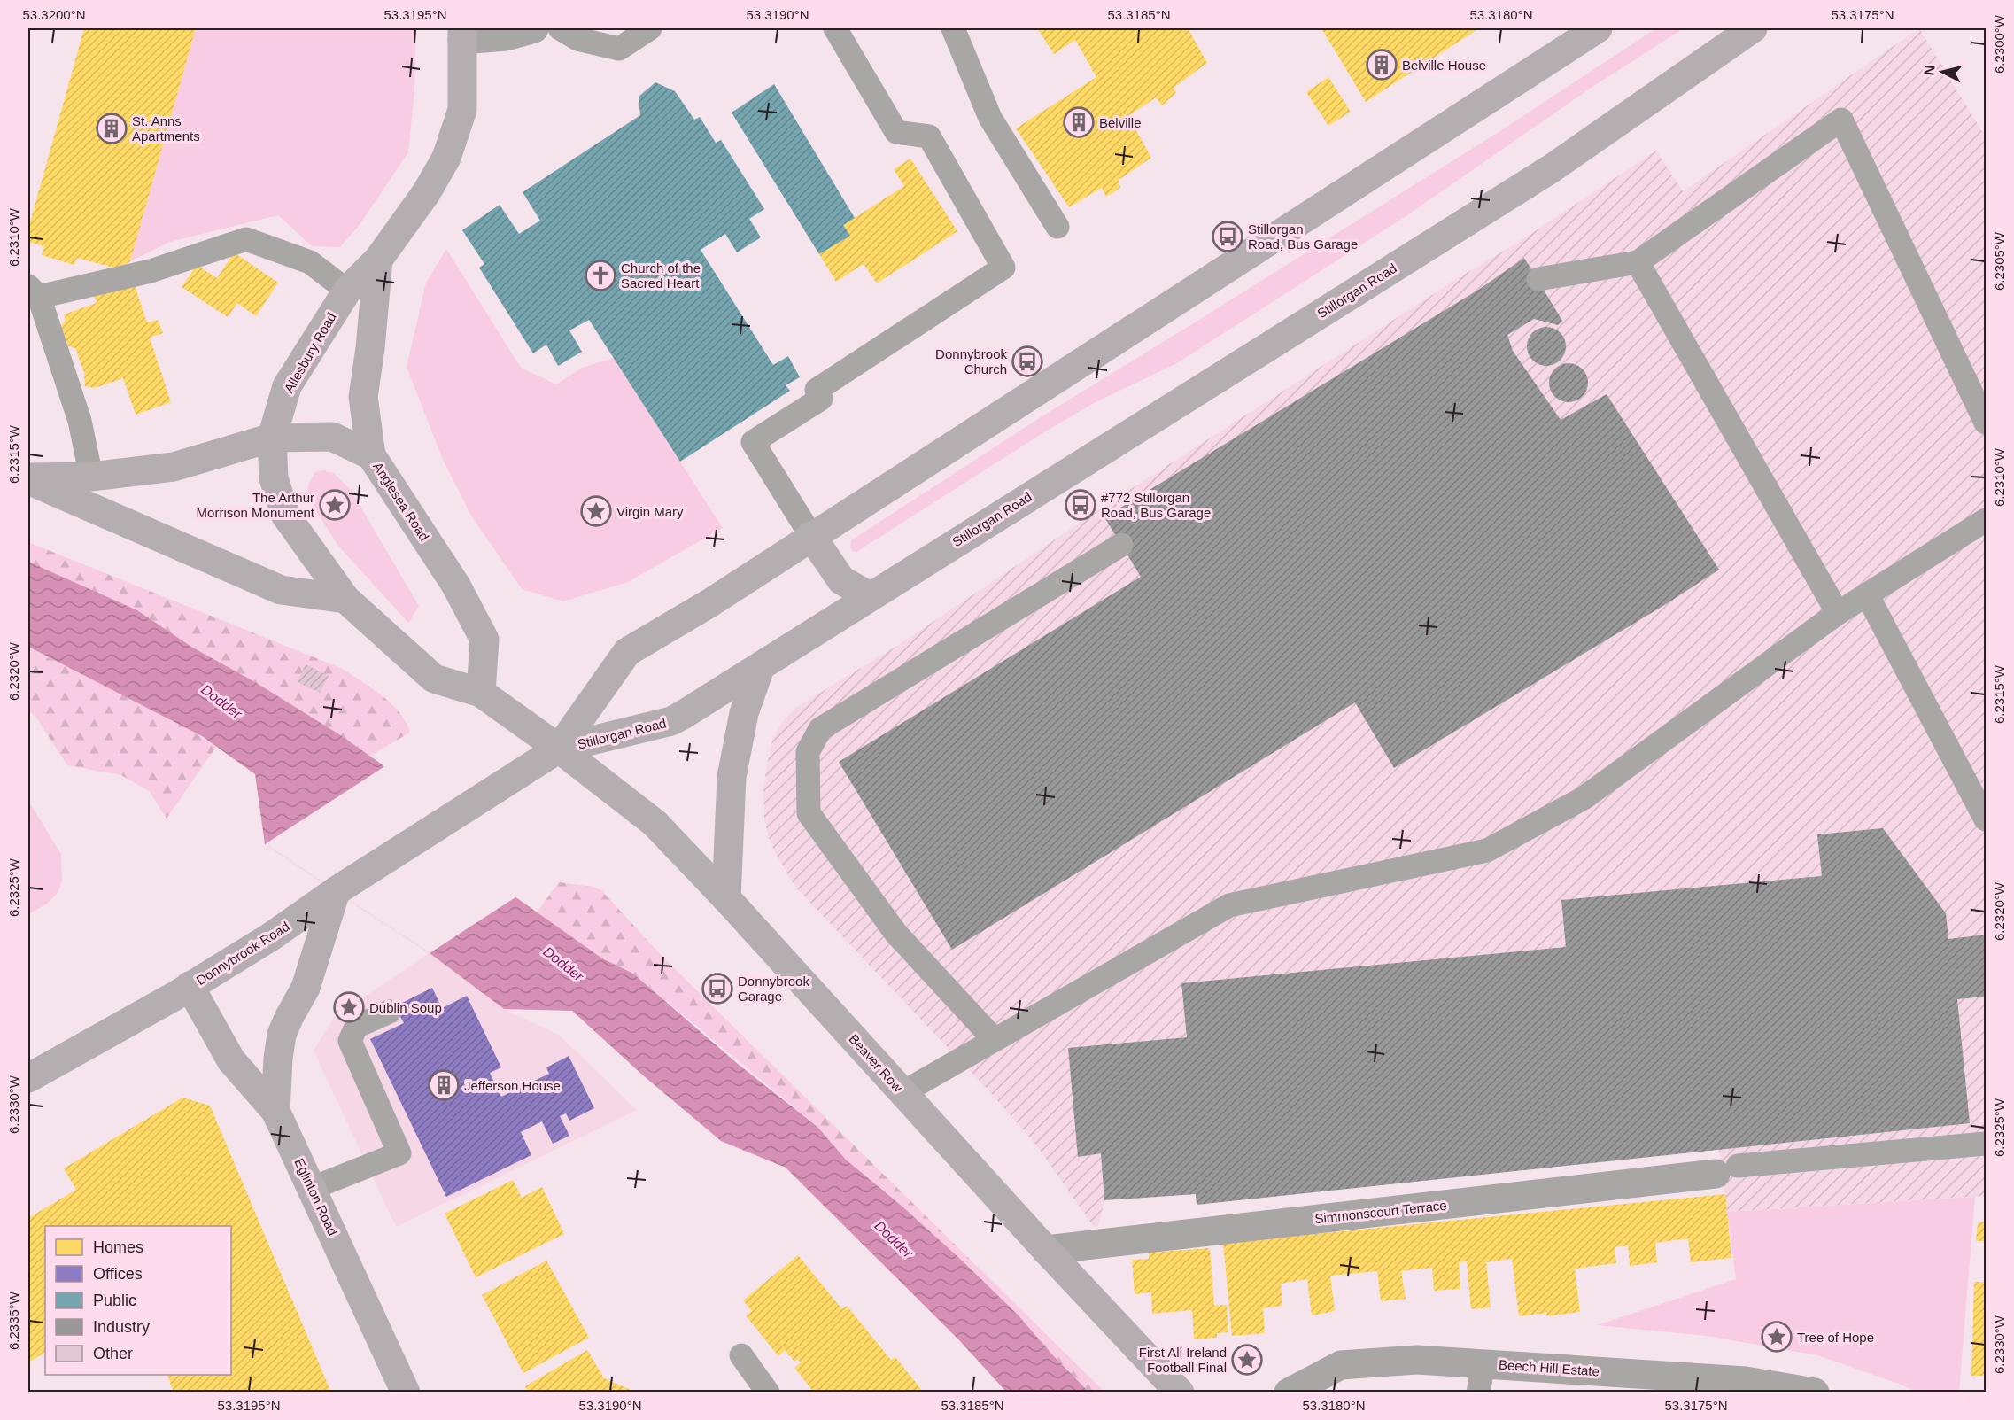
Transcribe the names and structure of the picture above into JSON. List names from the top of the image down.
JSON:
{
  "streets": {
    "main road": [
      "Stillorgan Road",
      "Ailesbury Road",
      "Anglesea Road",
      "Donnybrook Road",
      "Beaver Row",
      "Eglinton Road"
    ],
    "street": ["Simmonscourt Terrace", "Beech Hill Estate"]
  },
  "crossings": [
    ["Stillorgan Road", "Donnybrook Road"],
    ["Stillorgan Road", "Beaver Row"],
    ["Ailesbury Road", "Anglesea Road"],
    ["Donnybrook Road", "Beaver Row"],
    ["Donnybrook Road", "Eglinton Road"],
    ["Beaver Row", "Simmonscourt Terrace"]
  ],
  "water": ["Dodder"],
  "places": {
    "building": [
      "Belville House",
      "Belville",
      "St. Anns Apartments",
      "Jefferson House"
    ],
    "bus stop": [
      "Stillorgan Road, Bus Garage",
      "Donnybrook Church",
      "#772 Stillorgan Road, Bus Garage",
      "Donnybrook Garage"
    ],
    "church": ["Church of the Sacred Heart"],
    "place": [
      "The Arthur Morrison Monument",
      "Virgin Mary",
      "Dublin Soup",
      "Tree of Hope",
      "First All Ireland Football Final"
    ]
  },
  "legend": [
    "Homes",
    "Offices",
    "Public",
    "Industry",
    "Other"
  ],
  "north": "left",
  "coordinates": [
    "53.3200°N",
    "53.3195°N",
    "53.3190°N",
    "53.3185°N",
    "53.3180°N",
    "53.3175°N",
    "6.2300°W",
    "6.2310°W",
    "6.2305°W",
    "6.2315°W",
    "6.2320°W",
    "6.2325°W",
    "6.2330°W",
    "6.2335°W"
  ]
}
